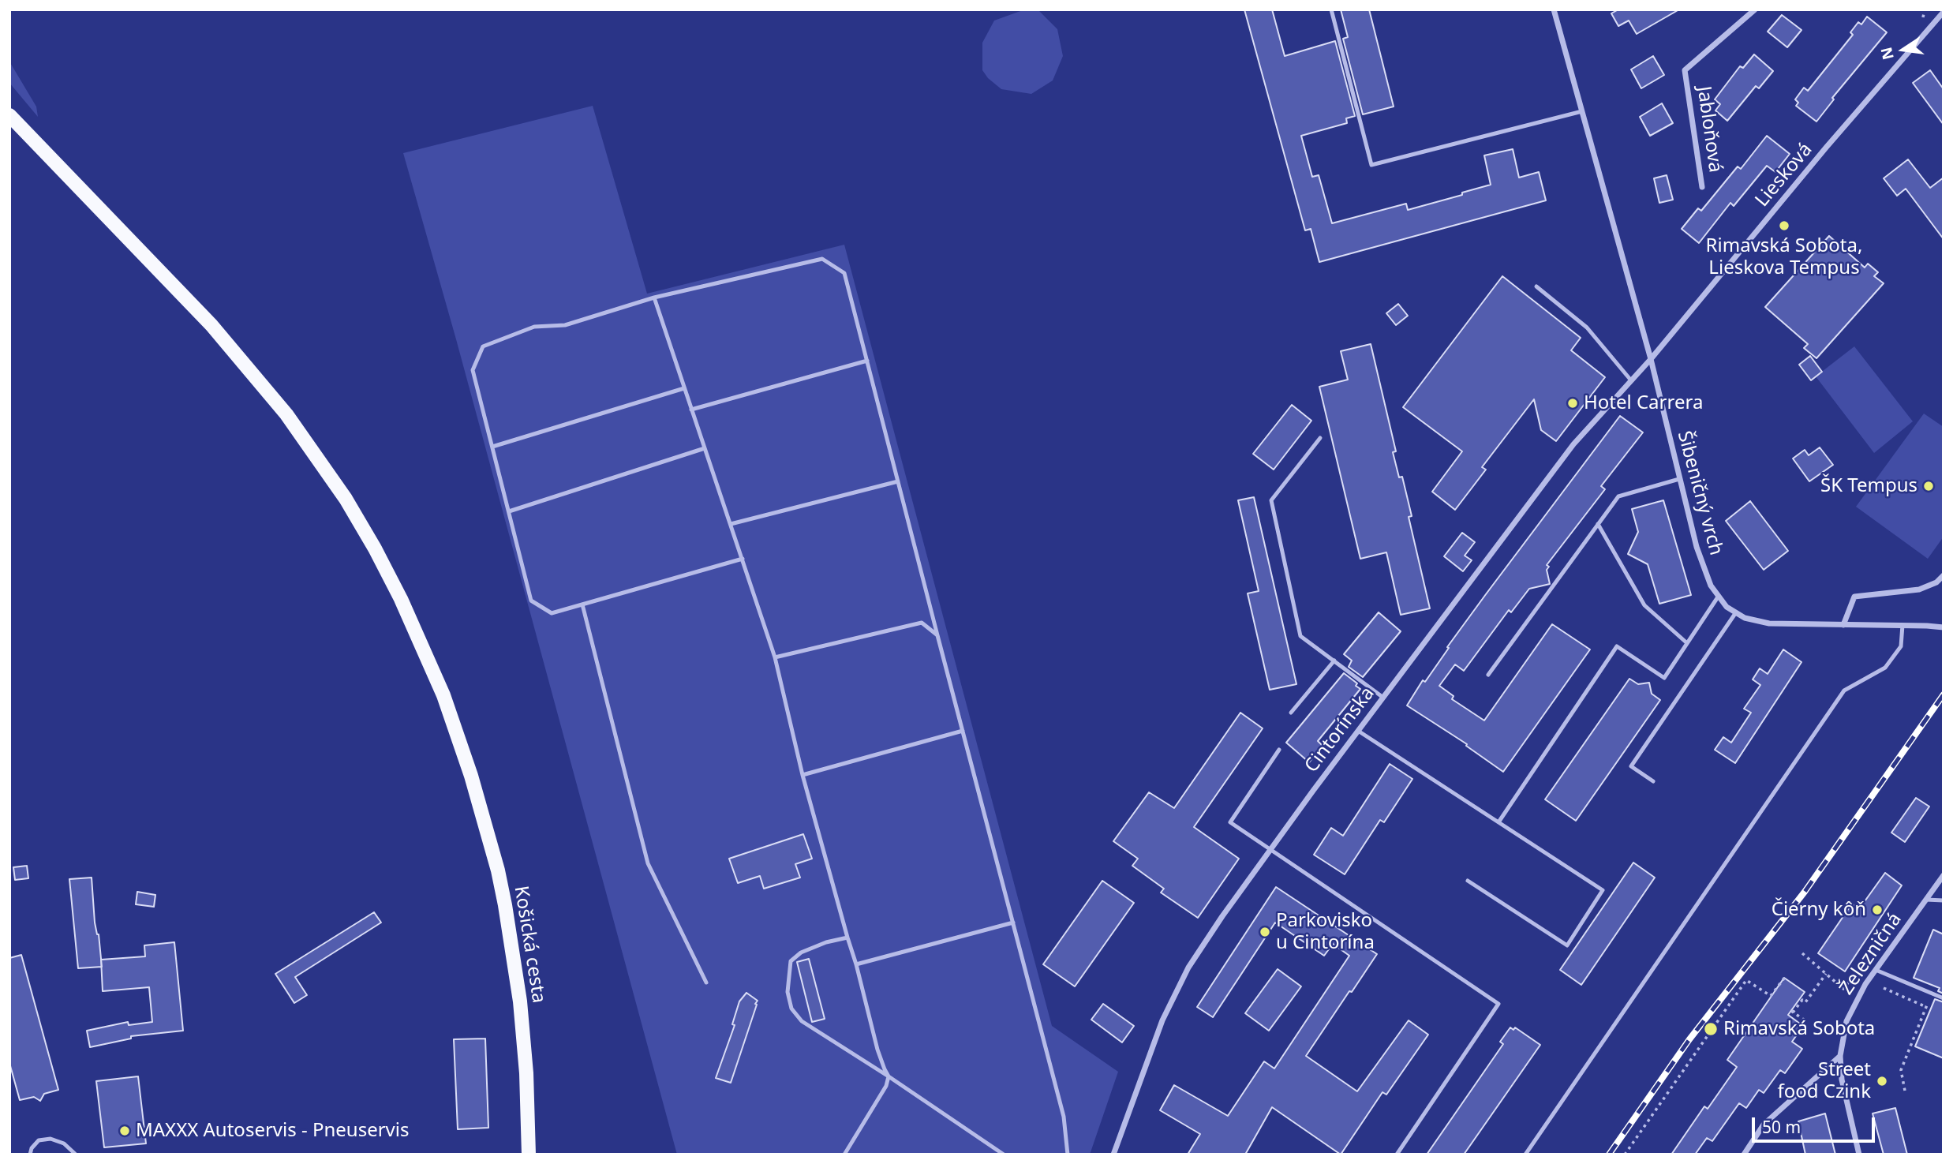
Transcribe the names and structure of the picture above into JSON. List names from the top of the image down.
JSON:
{
  "streets": {
    "main road": ["Košická cesta"],
    "street": [
      "Jabloňová",
      "Liesková",
      "Šibeničný vrch",
      "Cintorínska",
      "Železničná"
    ]
  },
  "crossings": [
    ["Liesková", "Šibeničný vrch"],
    ["Liesková", "Cintorínska"],
    ["Šibeničný vrch", "Cintorínska"]
  ],
  "places": [
    "Rimavská Sobota, Lieskova Tempus",
    "Hotel Carrera",
    "ŠK Tempus",
    "Čierny kôň",
    "Parkovisko u Cintorína",
    "Rimavská Sobota",
    "Street food Czink",
    "MAXXX Autoservis - Pneuservis"
  ],
  "scale_bar": "50 m",
  "north": "left"
}
